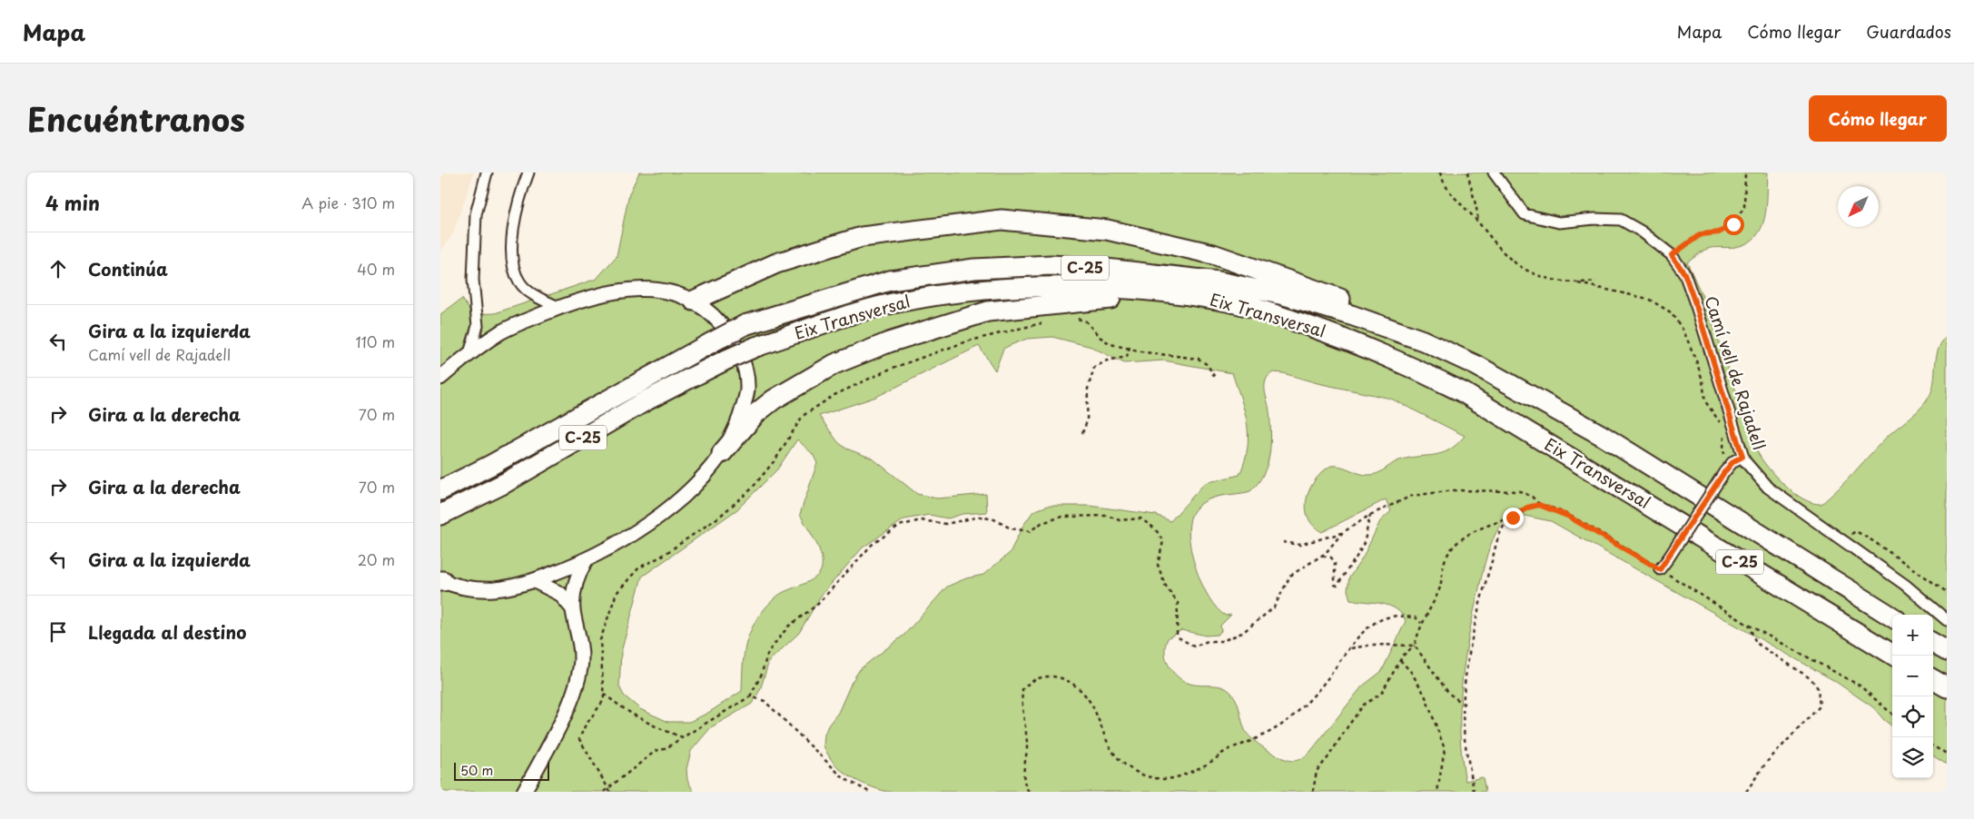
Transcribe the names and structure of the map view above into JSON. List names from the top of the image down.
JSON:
{
  "streets": {
    "highway": ["C-25", "Eix Transversal"],
    "street": ["Camí vell de Rajadell"]
  },
  "scale_bar": "50 m",
  "north": "bottom left",
  "page": {
    "header": "Mapa",
    "nav": ["Mapa", "Cómo llegar", "Guardados"],
    "title": "Encuéntranos",
    "buttons": "Cómo llegar",
    "heading": ["4 min", "A pie · 310 m"],
    "list": [
      ["Continúa", "40 m"],
      ["Gira a la izquierda", "Camí vell de Rajadell", "110 m"],
      ["Gira a la derecha", "70 m"],
      ["Gira a la derecha", "70 m"],
      ["Gira a la izquierda", "20 m"],
      "Llegada al destino"
    ],
    "map_buttons": ["+", "−"],
    "scale": "50 m"
  }
}
